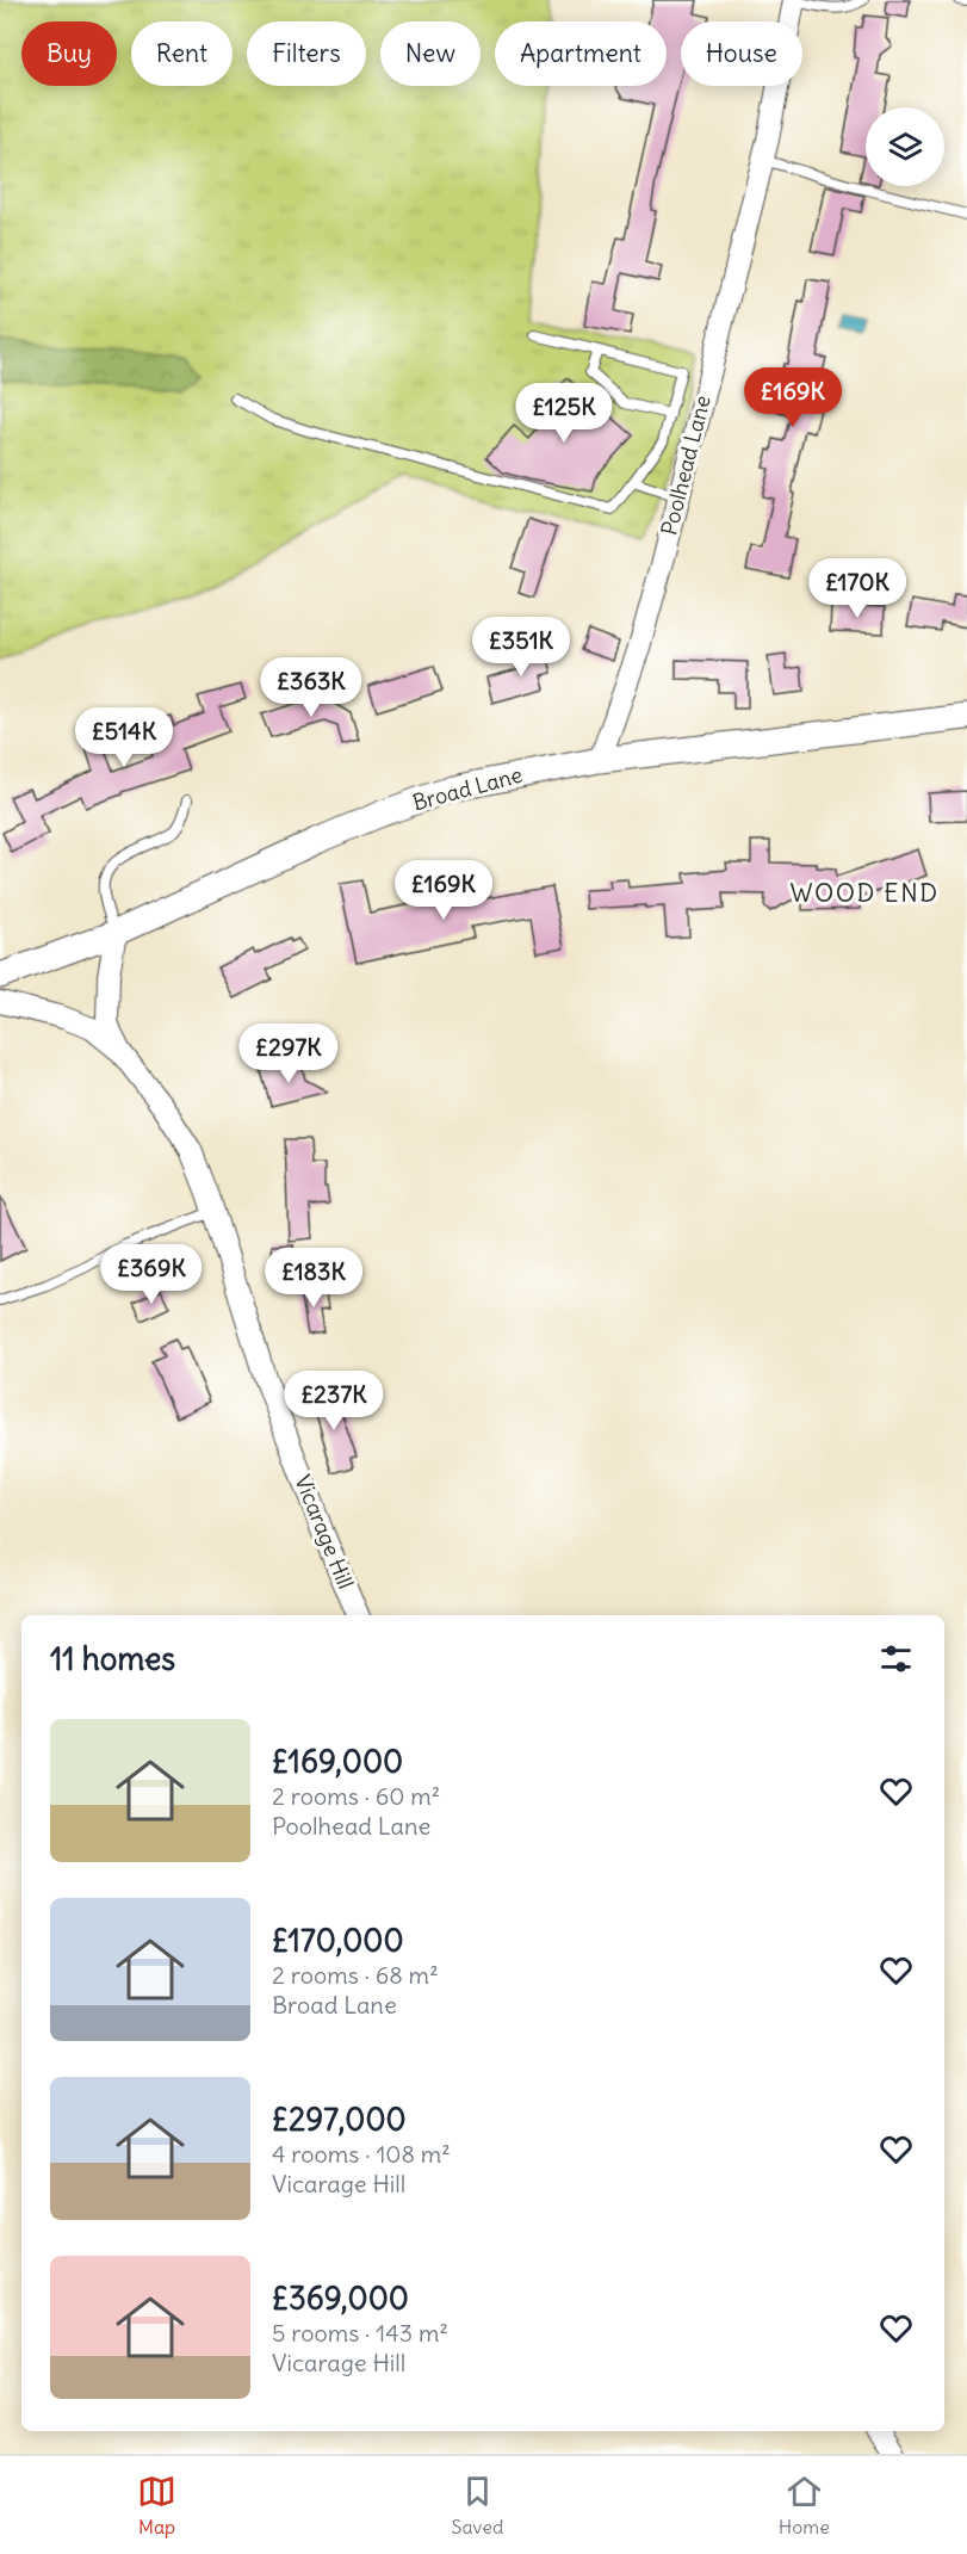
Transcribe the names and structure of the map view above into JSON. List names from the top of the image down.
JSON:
{
  "streets": {
    "main road": ["Broad Lane"],
    "street": ["Poolhead Lane", "Vicarage Hill"]
  },
  "crossings": [
    ["Poolhead Lane", "Broad Lane"],
    ["Broad Lane", "Vicarage Hill"]
  ],
  "districts": ["WOOD END"],
  "page": {
    "chip": [
      "Buy",
      "Rent",
      "Filters",
      "New",
      "Apartment",
      "House"
    ],
    "price": [
      "£169K",
      "£125K",
      "£170K",
      "£351K",
      "£363K",
      "£514K",
      "£169K",
      "£297K",
      "£369K",
      "£183K",
      "£237K"
    ],
    "heading": "11 homes",
    "list": [
      {
        "name": "£169,000",
        "note": "2 rooms · 60 m² · Poolhead Lane"
      },
      {
        "name": "£170,000",
        "note": "2 rooms · 68 m² · Broad Lane"
      },
      {
        "name": "£297,000",
        "note": "4 rooms · 108 m² · Vicarage Hill"
      },
      {
        "name": "£369,000",
        "note": "5 rooms · 143 m² · Vicarage Hill"
      }
    ],
    "tabs": ["Map", "Saved", "Home"]
  }
}
